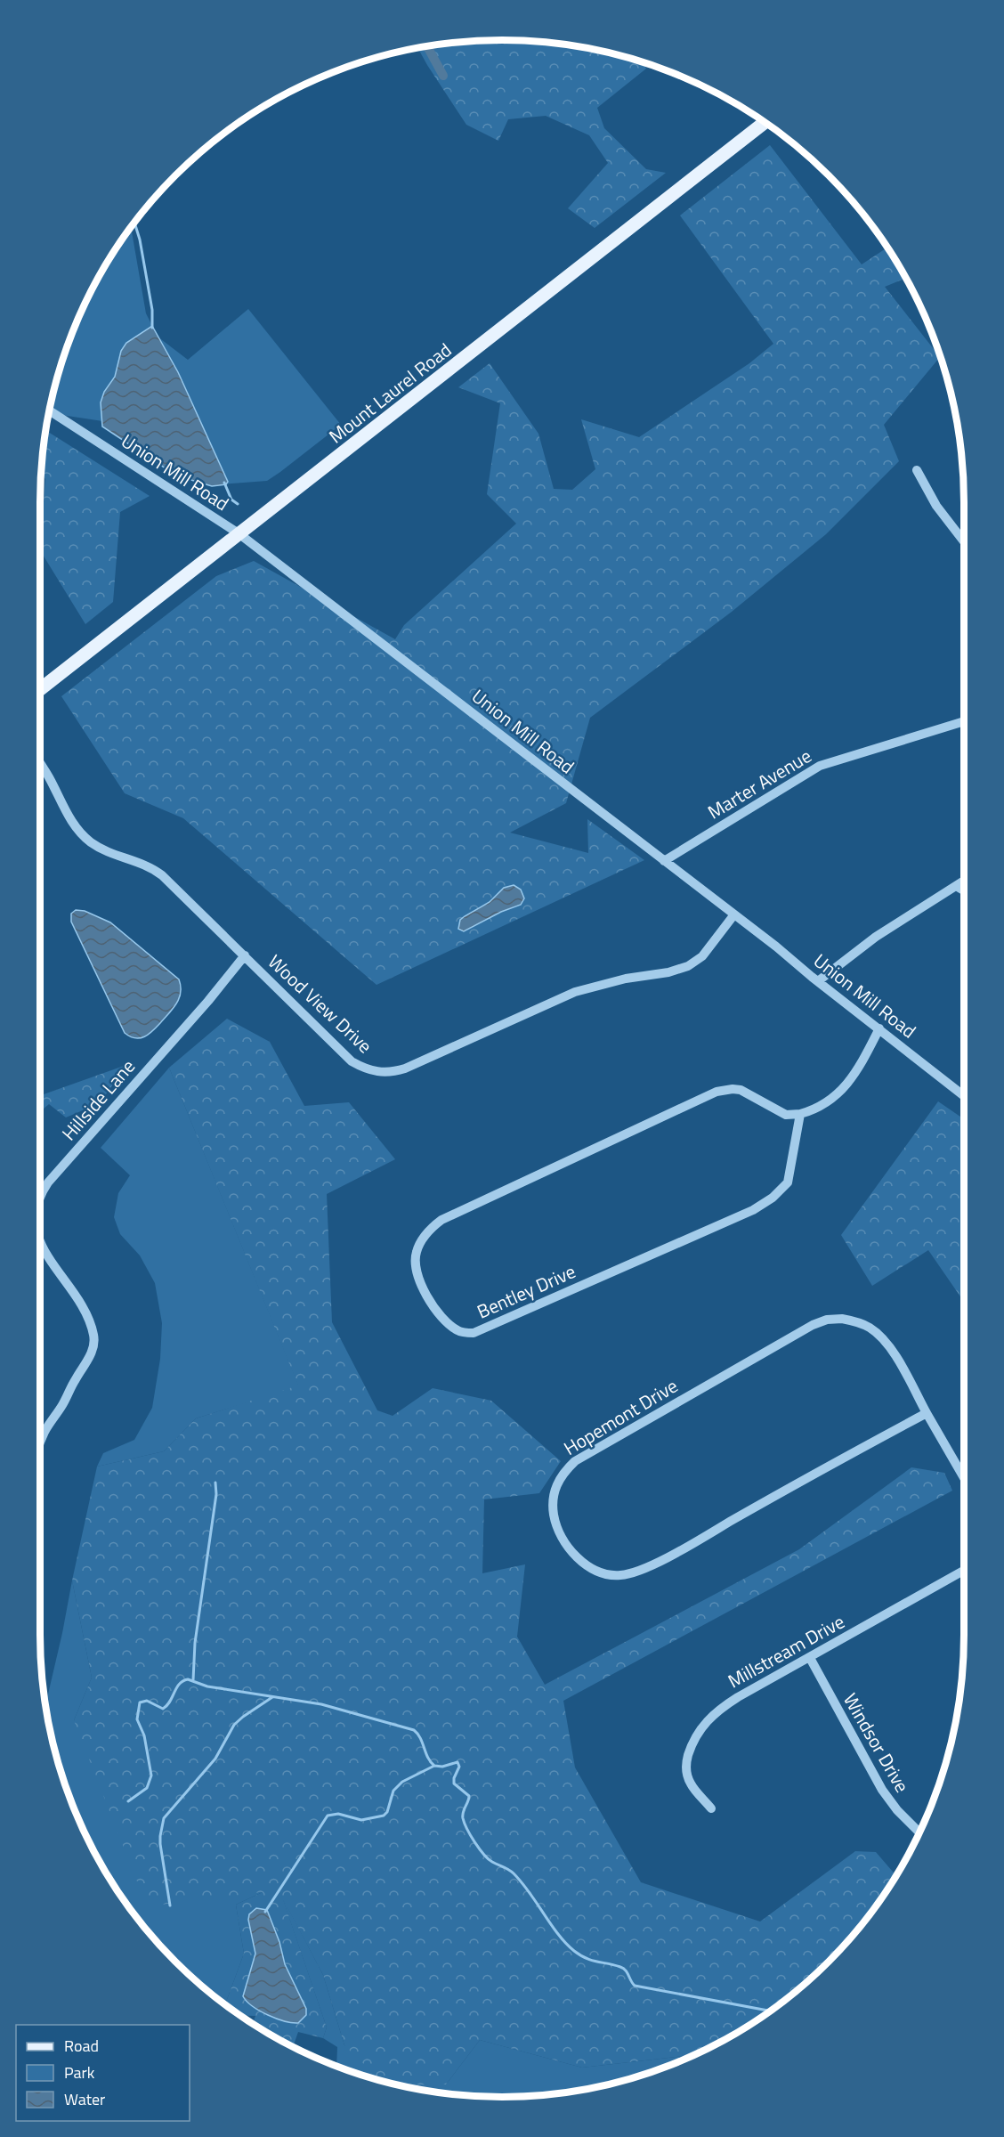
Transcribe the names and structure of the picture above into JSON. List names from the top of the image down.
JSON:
{
  "streets": {
    "main road": ["Mount Laurel Road"],
    "street": [
      "Union Mill Road",
      "Marter Avenue",
      "Wood View Drive",
      "Hillside Lane",
      "Bentley Drive",
      "Hopemont Drive",
      "Millstream Drive",
      "Windsor Drive"
    ]
  },
  "crossings": [
    ["Mount Laurel Road", "Union Mill Road"],
    ["Union Mill Road", "Marter Avenue"],
    ["Union Mill Road", "Wood View Drive"],
    ["Wood View Drive", "Hillside Lane"],
    ["Millstream Drive", "Windsor Drive"]
  ],
  "legend": ["Road", "Park", "Water"]
}
